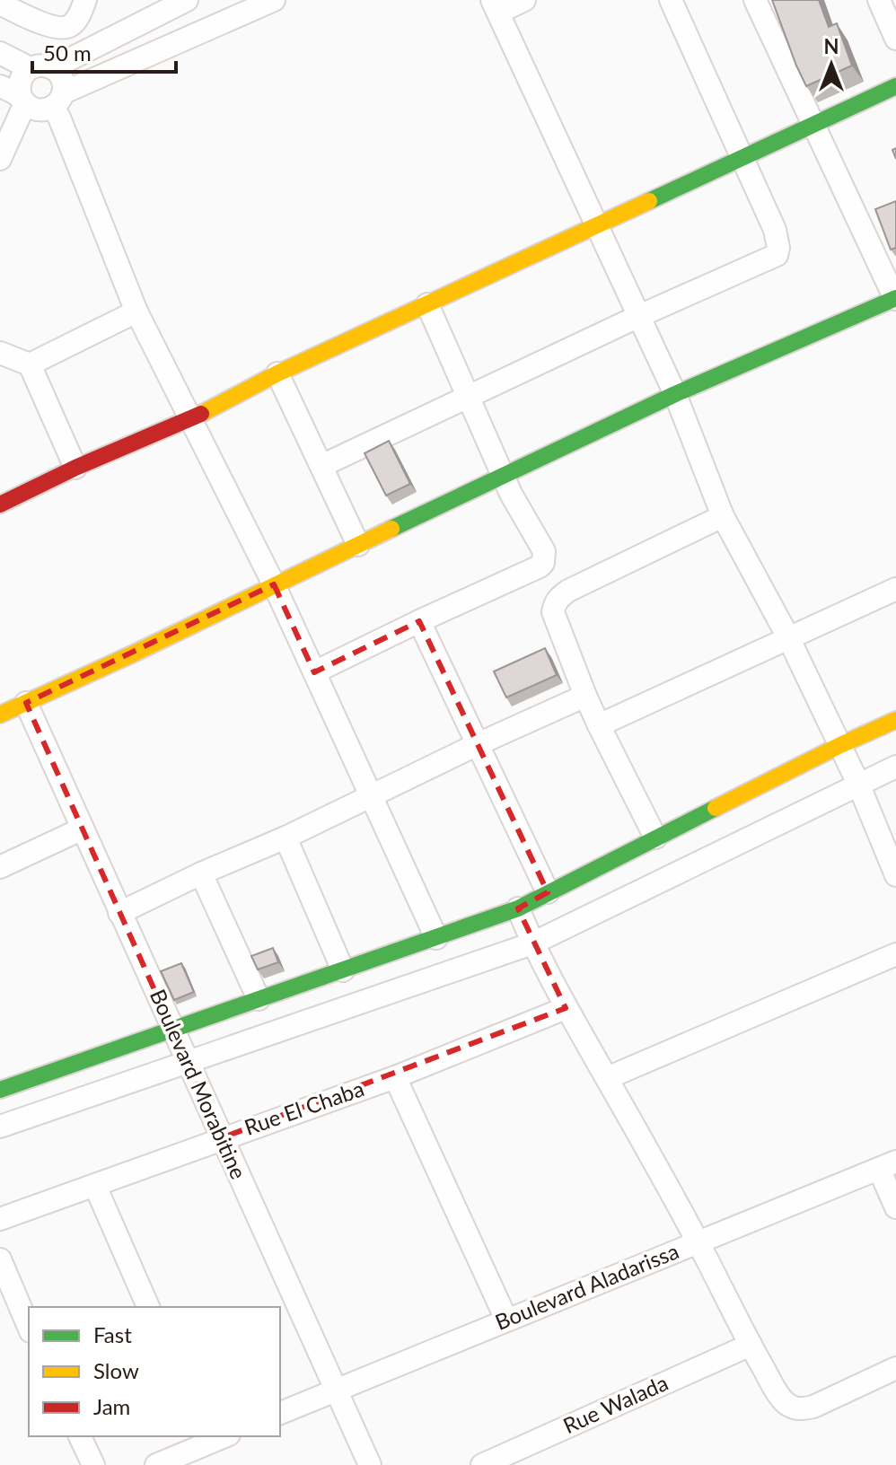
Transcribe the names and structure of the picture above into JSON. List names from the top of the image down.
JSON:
{
  "streets": {
    "street": [
      "Boulevard Morabitine",
      "Rue El Chaba",
      "Boulevard Aladarissa",
      "Rue Walada"
    ]
  },
  "crossings": [
    ["Boulevard Morabitine", "Rue El Chaba"],
    ["Boulevard Morabitine", "Boulevard Aladarissa"]
  ],
  "legend": ["Fast", "Slow", "Jam"],
  "scale_bar": "50 m",
  "north": "top"
}
